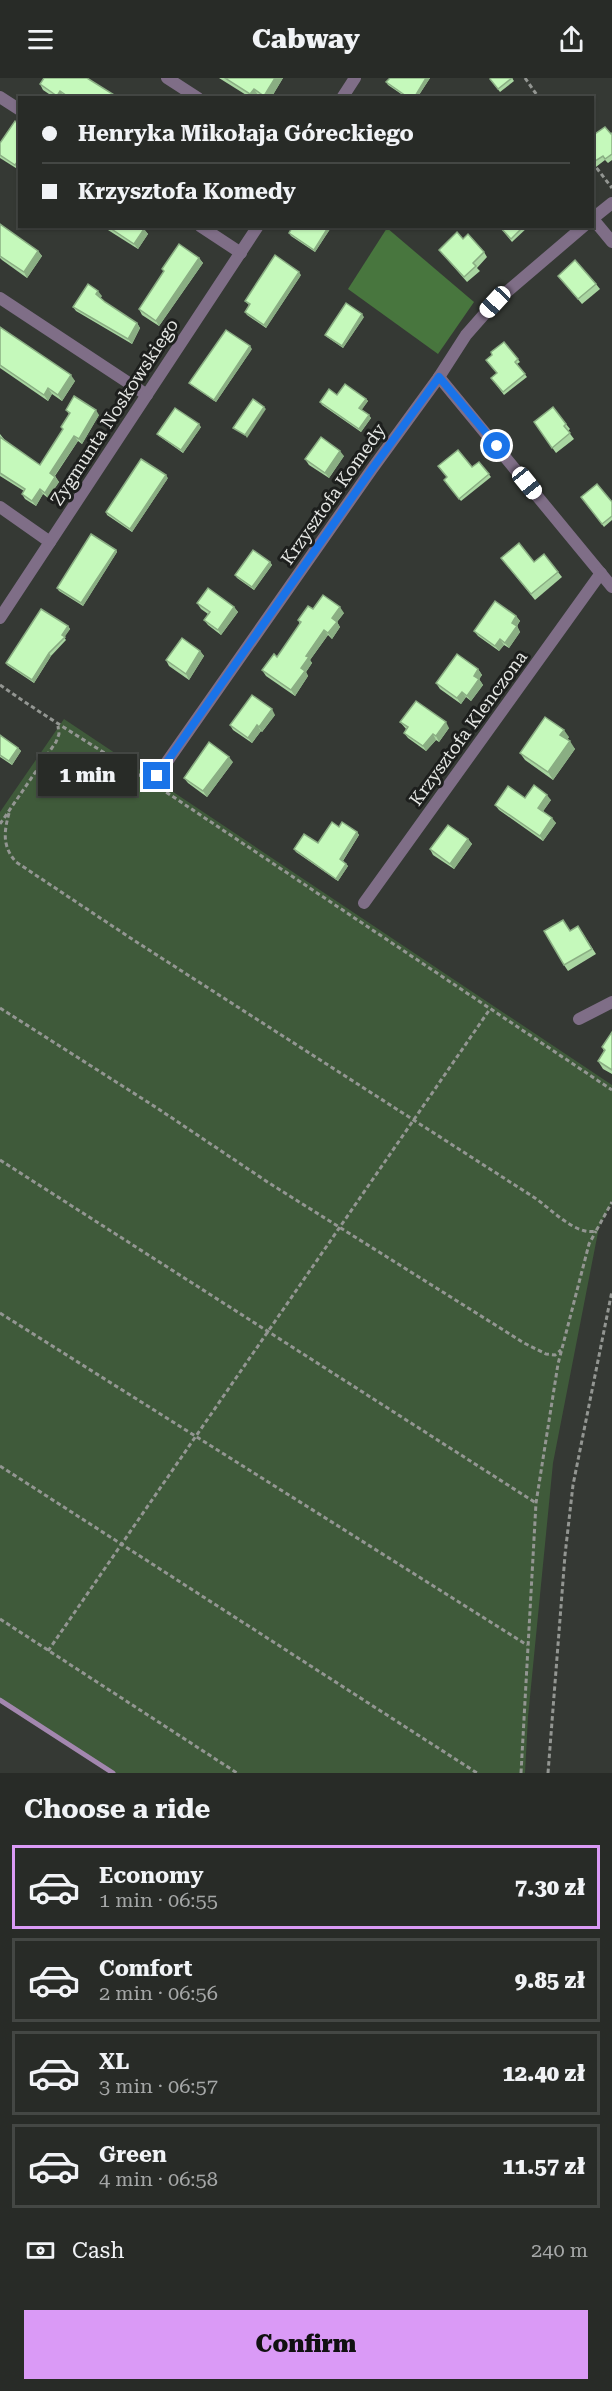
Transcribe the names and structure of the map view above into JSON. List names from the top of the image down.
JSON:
{
  "streets": {
    "street": ["Zygmunta Noskowskiego", "Krzysztofa Komedy", "Krzysztofa Klenczona"]
  },
  "page": {
    "header": "Cabway",
    "banner": ["Henryka Mikołaja Góreckiego", "Krzysztofa Komedy"],
    "bubble": "1 min",
    "heading": "Choose a ride",
    "list": [
      {
        "name": "Economy",
        "note": "1 min · 06:55",
        "value": "7.30 zł"
      },
      {
        "name": "Comfort",
        "note": "2 min · 06:56",
        "value": "9.85 zł"
      },
      {
        "name": "XL",
        "note": "3 min · 06:57",
        "value": "12.40 zł"
      },
      {
        "name": "Green",
        "note": "4 min · 06:58",
        "value": "11.57 zł"
      }
    ],
    "pay": ["Cash", "240 m"],
    "buttons": "Confirm"
  }
}
